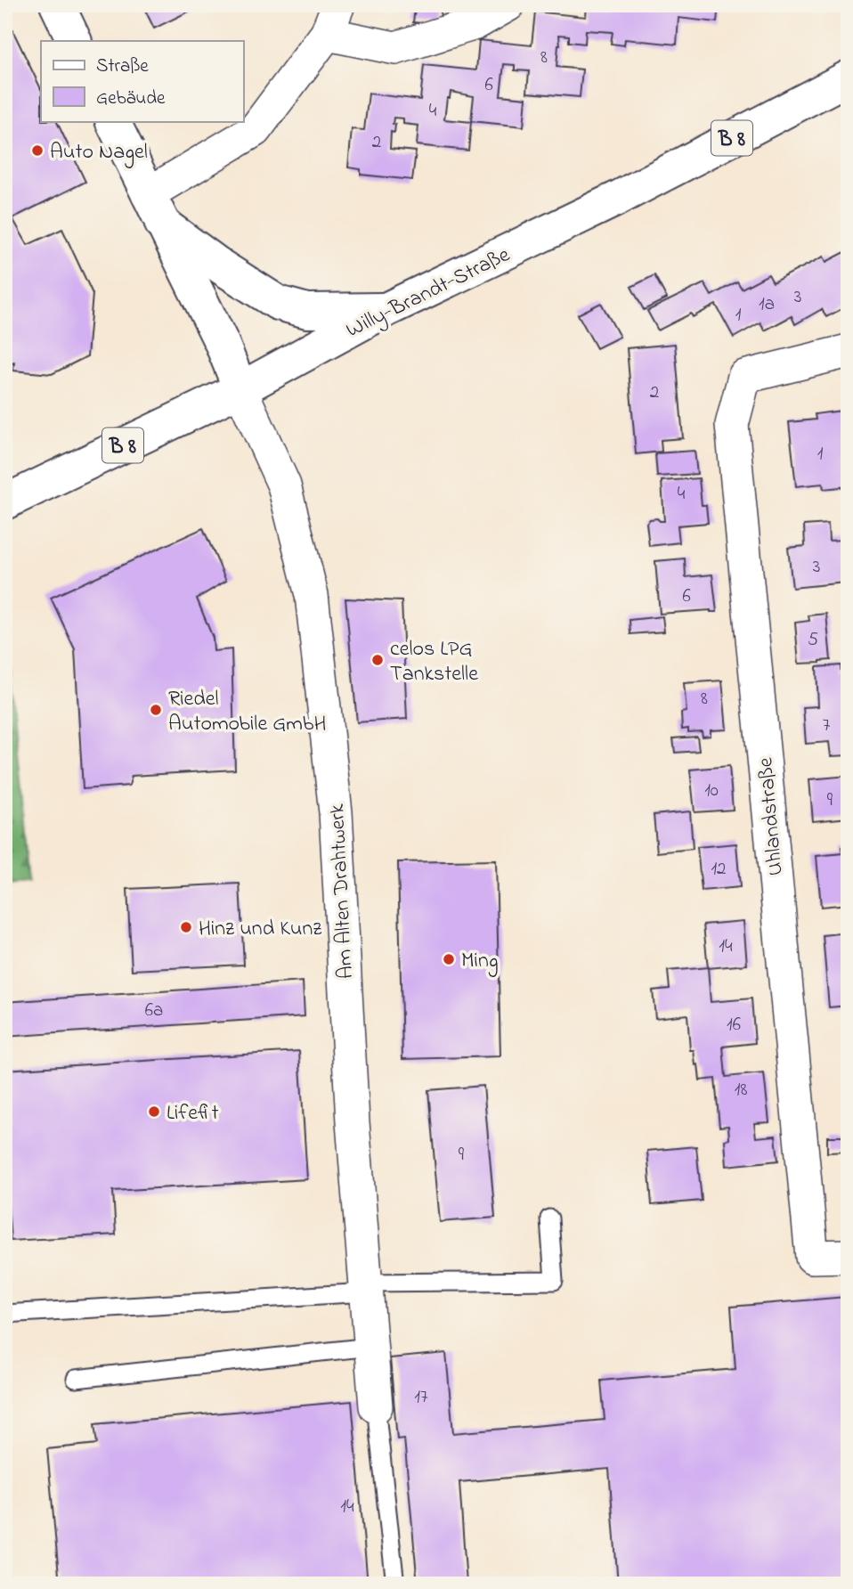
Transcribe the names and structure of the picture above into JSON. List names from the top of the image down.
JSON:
{
  "streets": {
    "main road": ["B 8", "Willy-Brandt-Straße"],
    "street": ["Uhlandstraße", "Am Alten Drahtwerk"]
  },
  "crossings": [
    ["Willy-Brandt-Straße", "Am Alten Drahtwerk"]
  ],
  "places": [
    "Auto Nagel",
    "celos LPG Tankstelle",
    "Riedel Automobile GmbH",
    "Hinz und Kunz",
    "Ming",
    "Lifefit"
  ],
  "house_numbers": [
    "8",
    "6",
    "4",
    "2",
    "3",
    "1a",
    "1",
    "2",
    "1",
    "4",
    "3",
    "6",
    "5",
    "8",
    "7",
    "10",
    "9",
    "12",
    "14",
    "6a",
    "16",
    "18",
    "9",
    "17",
    "14"
  ],
  "legend": ["Straße", "Gebäude"]
}
